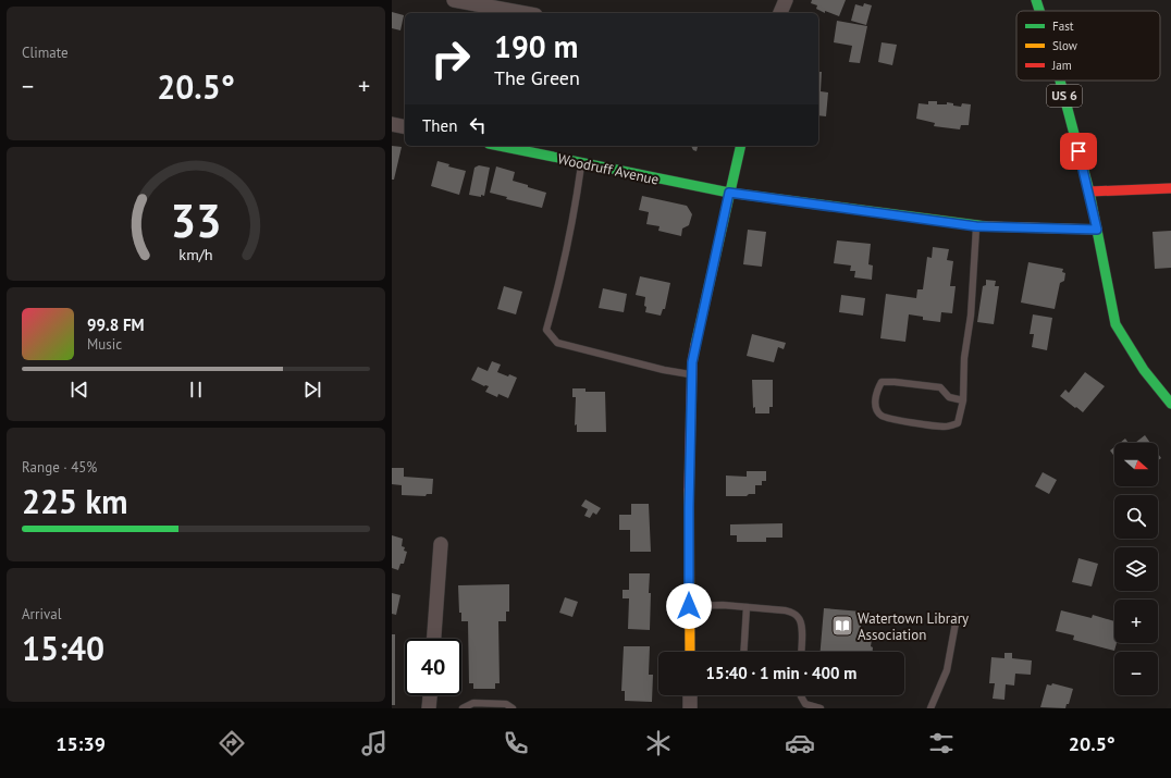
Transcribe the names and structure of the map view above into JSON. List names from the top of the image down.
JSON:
{
  "streets": {
    "street": ["US 6", "Woodruff Avenue"]
  },
  "crossings": [
    ["US 6", "Woodruff Avenue"]
  ],
  "places": {
    "library": ["Watertown Library Association"]
  },
  "legend": ["Fast", "Slow", "Jam"],
  "north": "right",
  "page": {
    "tile": [
      "Climate",
      ["Range · 45%", "225 km"],
      ["Arrival", "15:40"]
    ],
    "turn": ["190 m", "The Green"],
    "heat": ["−", "20.5°", "+"],
    "then": "Then",
    "song": ["99.8 FM", "Music"],
    "map_buttons": ["+", "−"],
    "limit": "40",
    "trip": "15:40 · 1 min · 400 m",
    "tabs": ["15:39", "20.5°"],
    "gauge": ["33", "km/h"]
  }
}
